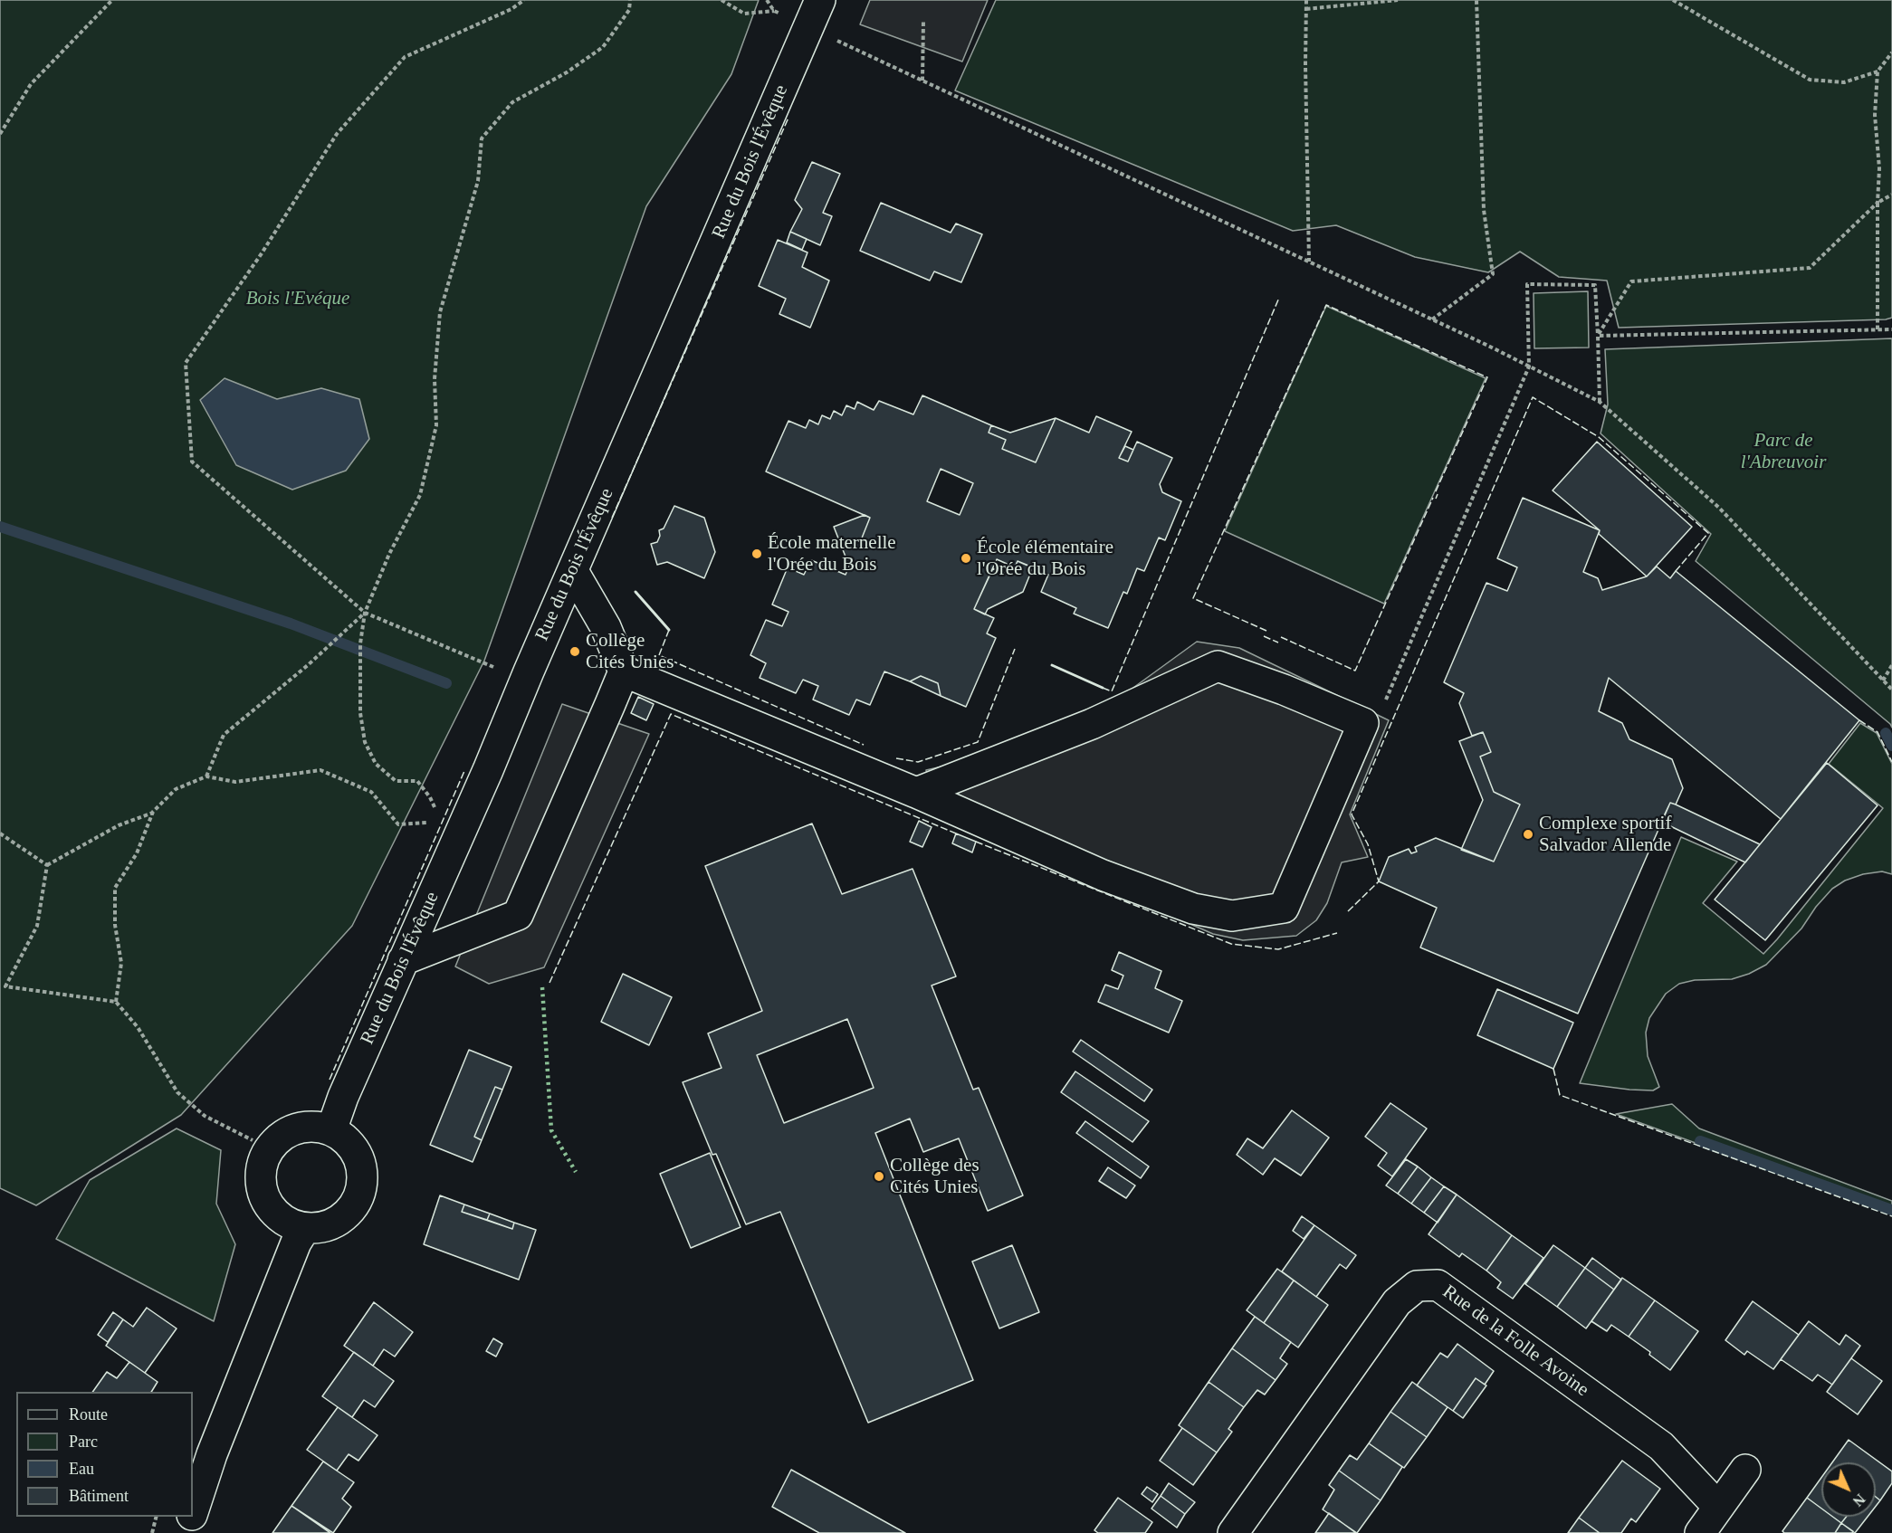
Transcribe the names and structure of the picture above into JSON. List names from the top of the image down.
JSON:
{
  "streets": {
    "street": ["Rue du Bois l'Évêque", "Rue de la Folle Avoine"]
  },
  "parks": ["Bois l'Evéque", "Parc de l'Abreuvoir"],
  "places": [
    "École maternelle l'Orée du Bois",
    "École élémentaire l'Orée du Bois",
    "Collège Cités Unies",
    "Complexe sportif Salvador Allende",
    "Collège des Cités Unies"
  ],
  "legend": [
    "Route",
    "Parc",
    "Eau",
    "Bâtiment"
  ],
  "north": "bottom right"
}
